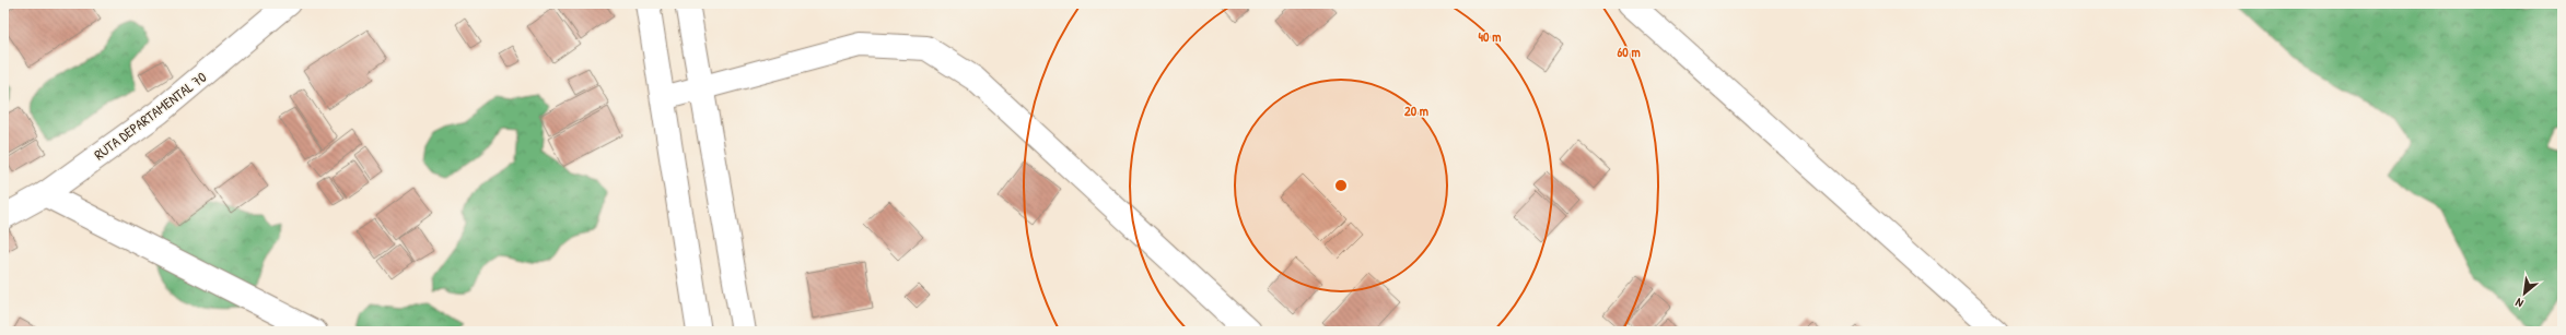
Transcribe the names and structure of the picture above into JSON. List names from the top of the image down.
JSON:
{
  "streets": {
    "street": ["RUTA DEPARTAMENTAL 70"]
  },
  "north": "bottom left",
  "rings": ["40 m", "60 m", "20 m"]
}
